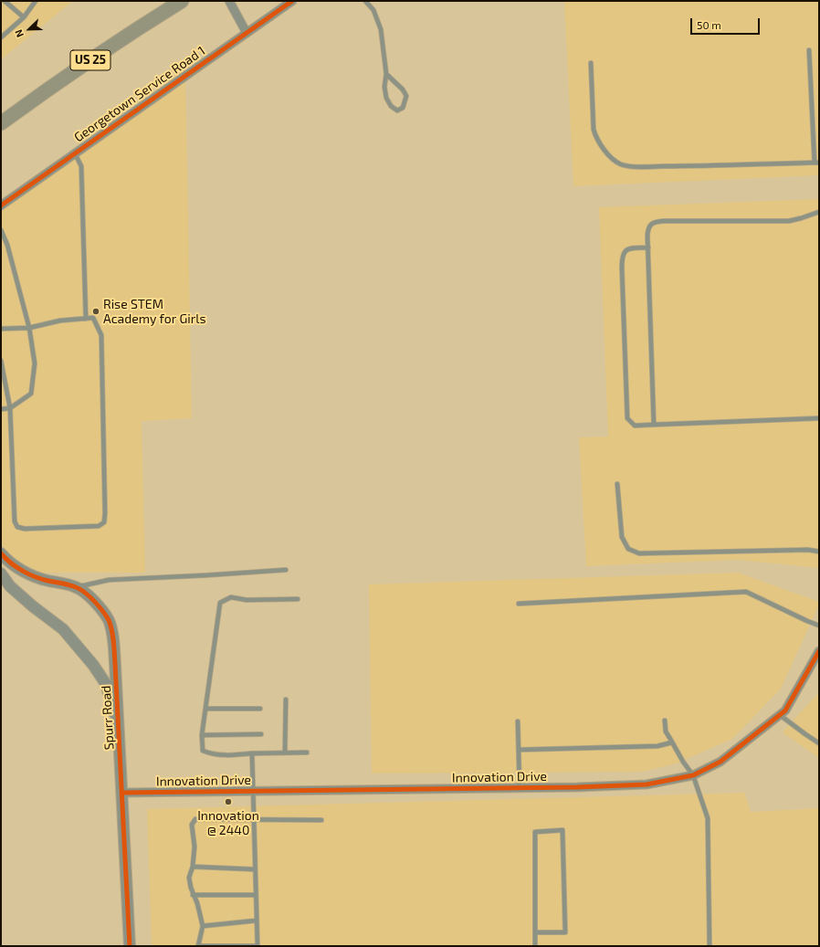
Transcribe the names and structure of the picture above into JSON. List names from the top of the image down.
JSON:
{
  "streets": {
    "main road": ["US 25"],
    "street": ["Georgetown Service Road 1", "Spurr Road", "Innovation Drive"]
  },
  "crossings": [
    ["Spurr Road", "Innovation Drive"]
  ],
  "places": ["Rise STEM Academy for Girls", "Innovation @ 2440"],
  "scale_bar": "50 m",
  "north": "bottom left"
}
